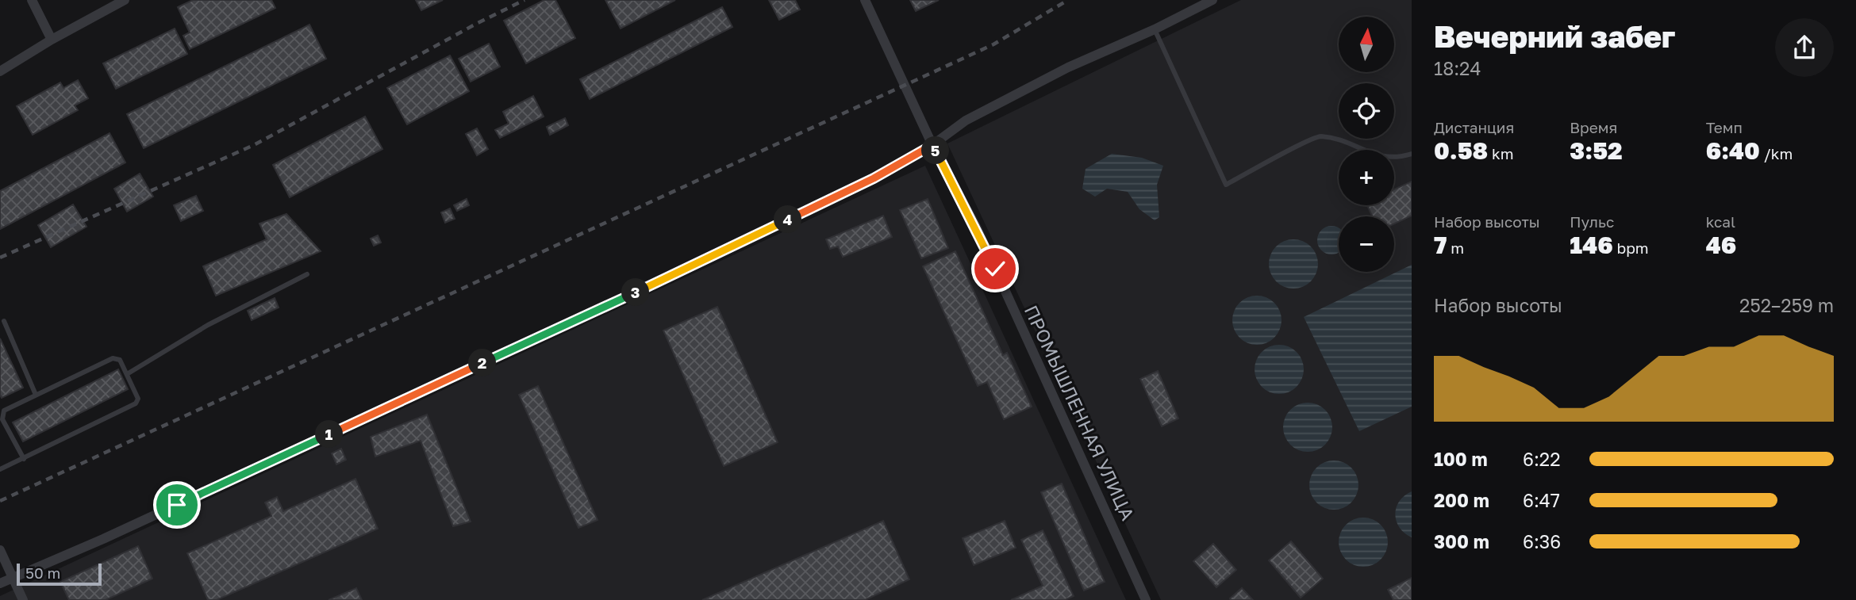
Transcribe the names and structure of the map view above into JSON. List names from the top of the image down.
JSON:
{
  "streets": {
    "street": ["ПРОМЫШЛЕННАЯ УЛИЦА"]
  },
  "scale_bar": "50 m",
  "north": "top",
  "page": {
    "heading": ["Вечерний забег", "18:24"],
    "map_buttons": ["+", "−"],
    "stats": [
      ["Дистанция", "0.58 km"],
      ["Время", "3:52"],
      ["Темп", "6:40 /km"],
      ["Набор высоты", "7 m"],
      ["Пульс", "146 bpm"],
      ["kcal", "46"]
    ],
    "pins": [
      "5",
      "4",
      "3",
      "2",
      "1"
    ],
    "chart": ["Набор высоты", "252–259 m"],
    "list": [
      {
        "name": "100 m",
        "note": "6:22"
      },
      {
        "name": "200 m",
        "note": "6:47"
      },
      {
        "name": "300 m",
        "note": "6:36"
      }
    ],
    "scale": "50 m"
  }
}
